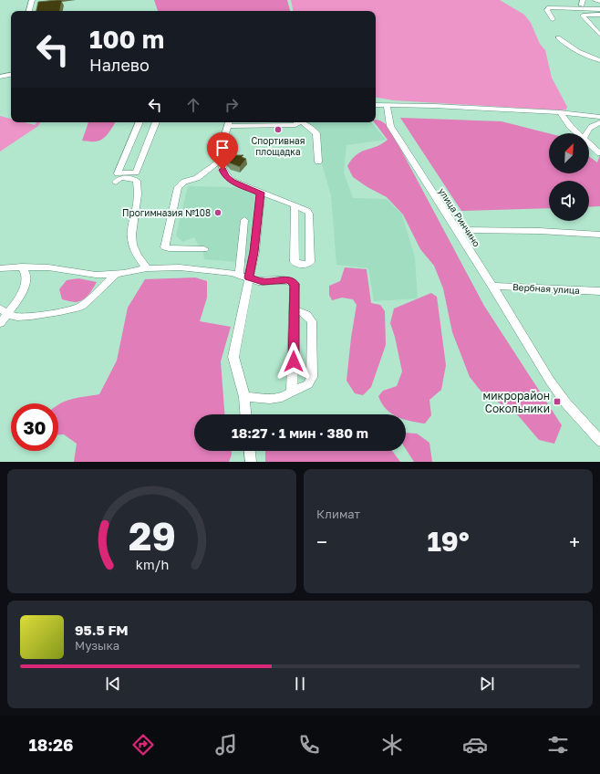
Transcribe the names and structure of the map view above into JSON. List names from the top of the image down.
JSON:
{
  "streets": {
    "street": ["улица Ринчино", "Вербная улица"]
  },
  "crossings": [
    ["улица Ринчино", "Вербная улица"]
  ],
  "places": {
    "other": ["Спортивная площадка", "Прогимназия №108"],
    "transit": ["микрорайон Сокольники"]
  },
  "north": "top right",
  "page": {
    "turn": ["100 m", "Налево"],
    "limit": "30",
    "trip": "18:27 · 1 мин · 380 m",
    "tile": "Климат",
    "heat": ["−", "19°", "+"],
    "song": ["95.5 FM", "Музыка"],
    "tabs": "18:26",
    "gauge": ["29", "km/h"]
  }
}
